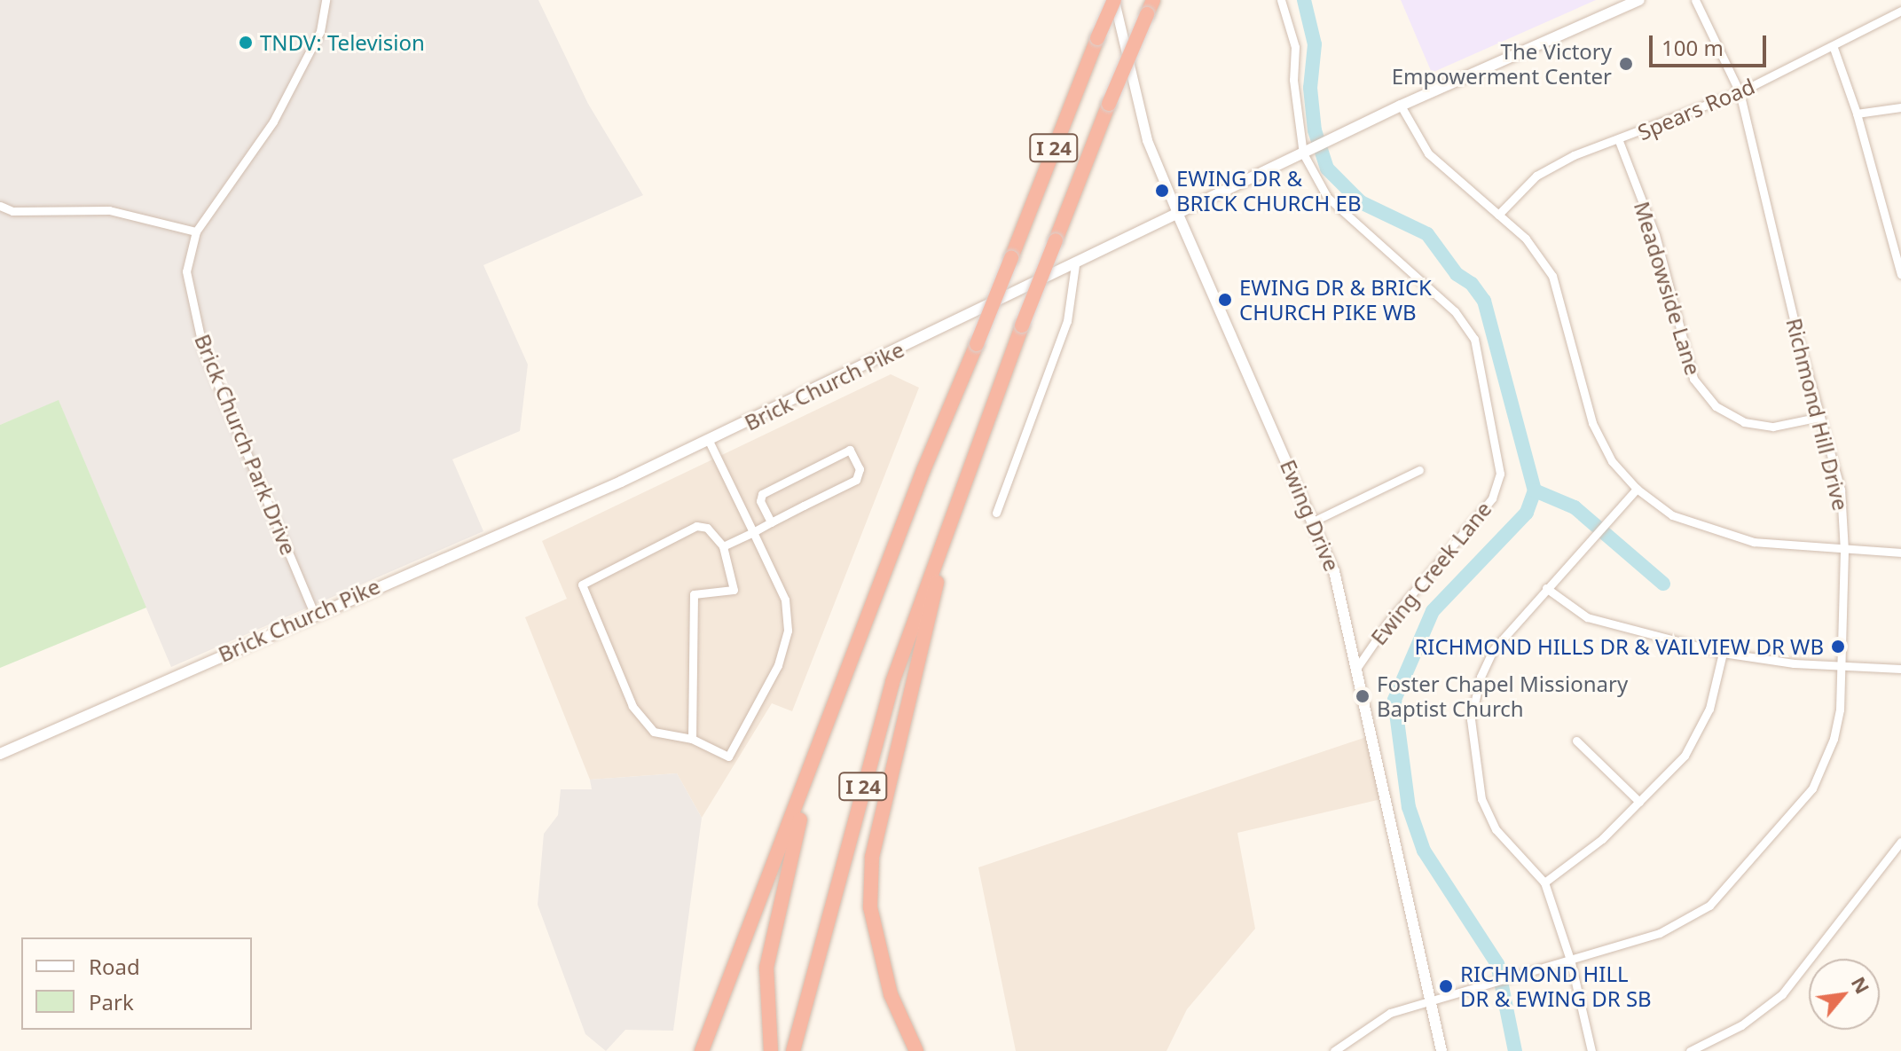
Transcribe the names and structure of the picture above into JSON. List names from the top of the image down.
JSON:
{
  "streets": {
    "highway": ["I 24"],
    "main road": ["Brick Church Pike", "Ewing Drive"],
    "street": [
      "Spears Road",
      "Meadowside Lane",
      "Richmond Hill Drive",
      "Brick Church Park Drive",
      "Ewing Creek Lane"
    ]
  },
  "crossings": [
    ["Spears Road", "Meadowside Lane"],
    ["Spears Road", "Richmond Hill Drive"],
    ["I 24", "Ewing Drive"],
    ["Meadowside Lane", "Richmond Hill Drive"],
    ["Brick Church Pike", "Brick Church Park Drive"],
    ["Brick Church Pike", "Ewing Drive"],
    ["Brick Church Pike", "Ewing Creek Lane"],
    ["Richmond Hill Drive", "Ewing Drive"],
    ["Ewing Drive", "Ewing Creek Lane"]
  ],
  "places": [
    "TNDV: Television",
    "The Victory Empowerment Center",
    "EWING DR & BRICK CHURCH EB",
    "EWING DR & BRICK CHURCH PIKE WB",
    "RICHMOND HILLS DR & VAILVIEW DR WB",
    "Foster Chapel Missionary Baptist Church",
    "RICHMOND HILL DR & EWING DR SB"
  ],
  "legend": ["Road", "Park"],
  "scale_bar": "100 m",
  "north": "top right"
}
